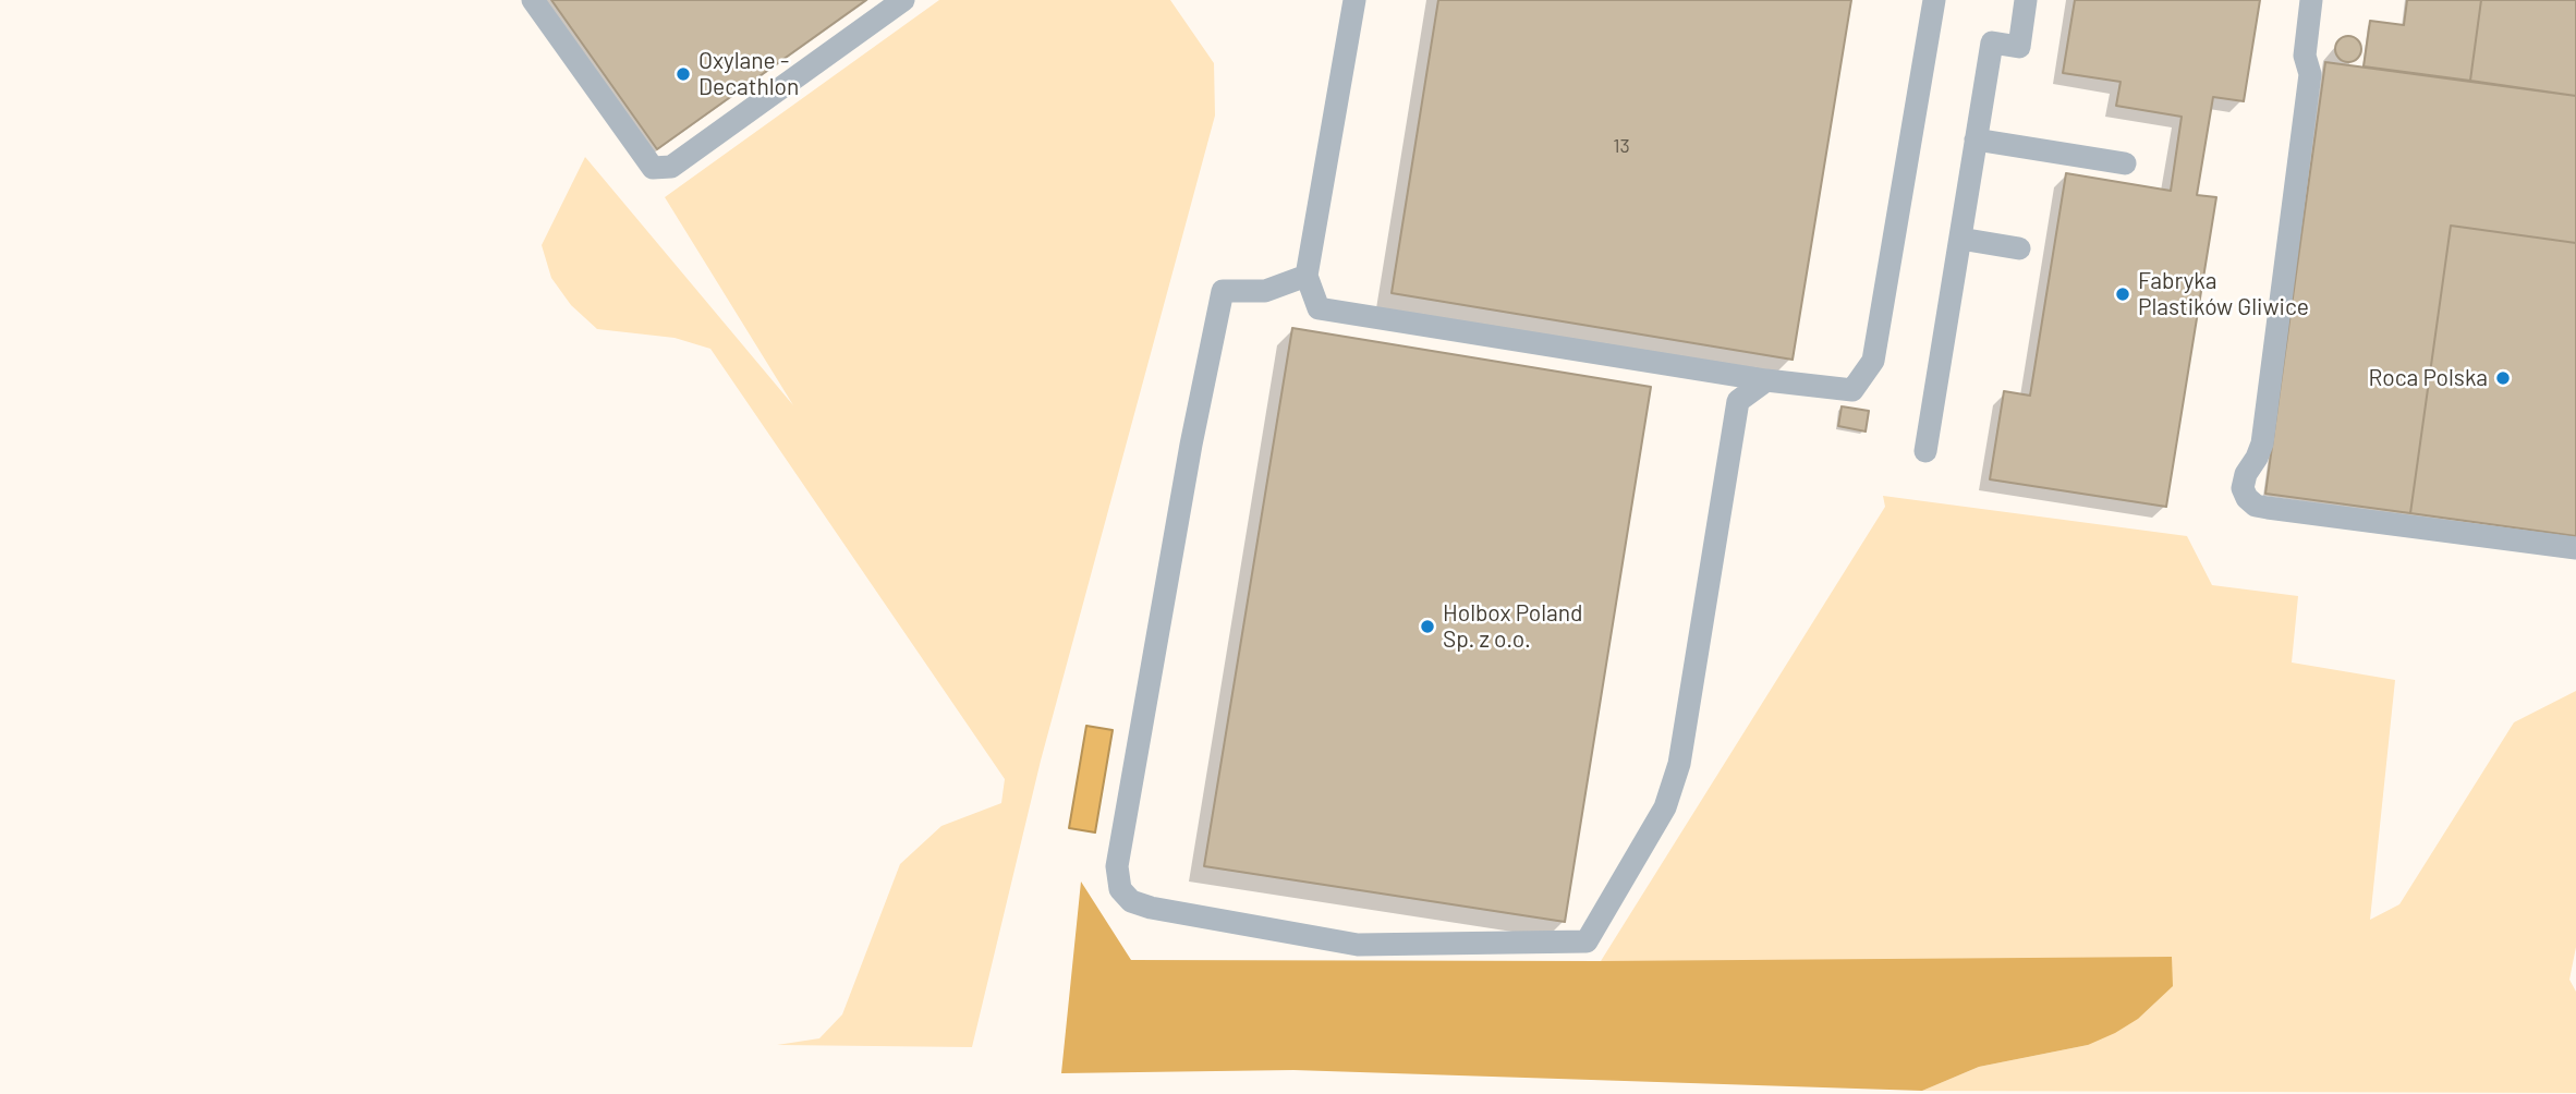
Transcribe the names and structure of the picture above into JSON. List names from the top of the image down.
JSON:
{
  "places": [
    "Oxylane - Decathlon",
    "Fabryka Plastików Gliwice",
    "Roca Polska",
    "Holbox Poland Sp. z o.o."
  ],
  "house_numbers": ["13"]
}
